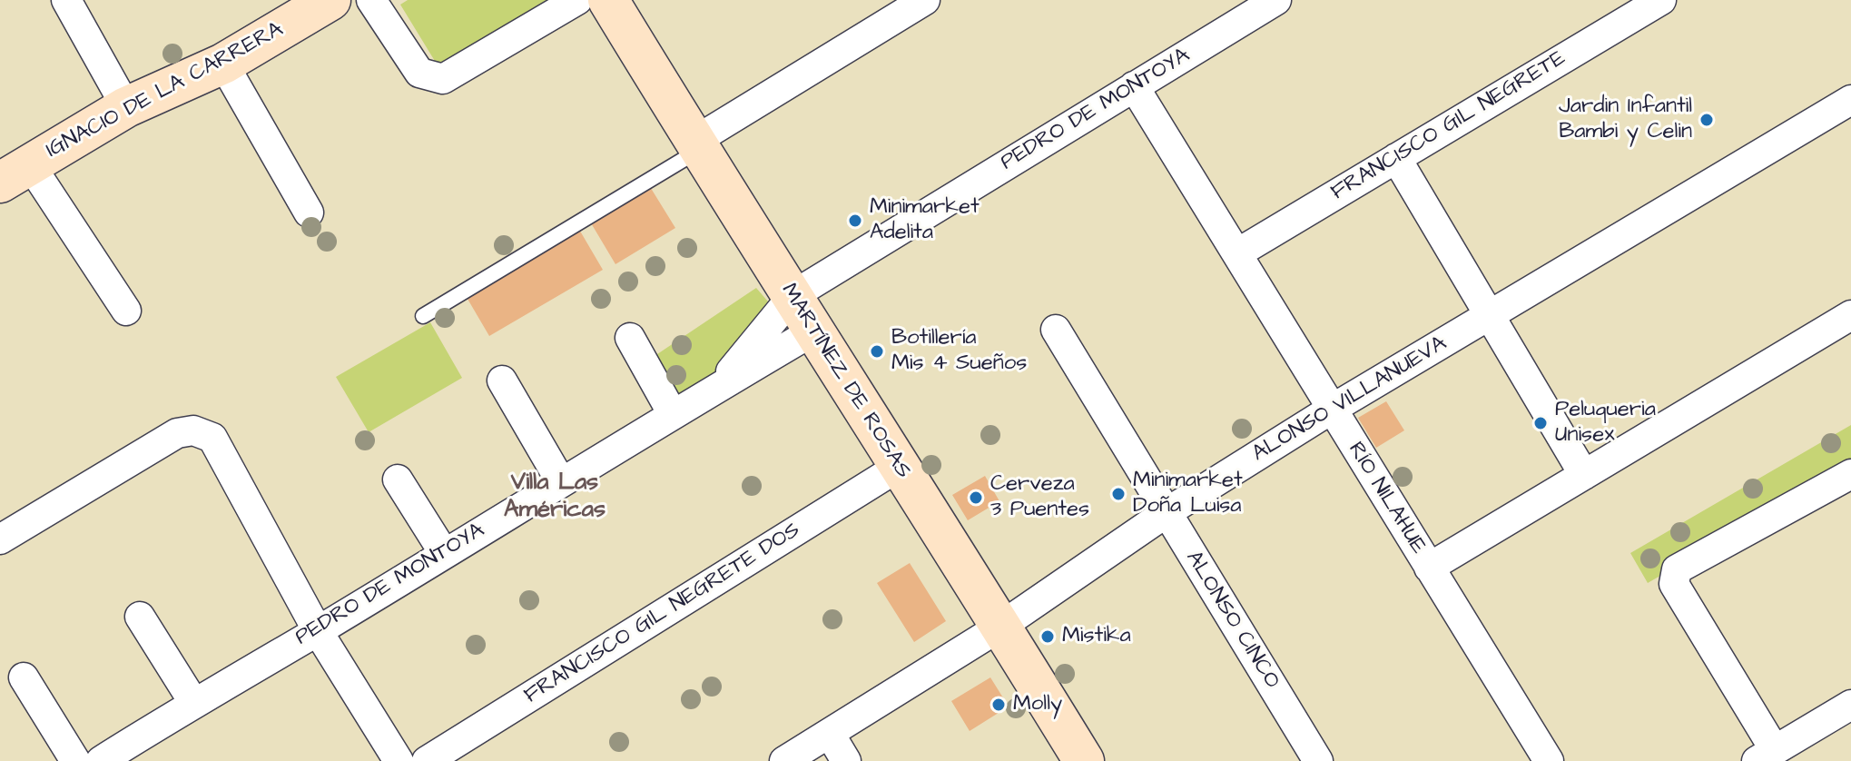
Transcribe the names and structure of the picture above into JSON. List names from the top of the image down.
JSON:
{
  "streets": {
    "street": [
      "IGNACIO DE LA CARRERA",
      "PEDRO DE MONTOYA",
      "FRANCISCO GIL NEGRETE",
      "MARTÍNEZ DE ROSAS",
      "ALONSO VILLANUEVA",
      "RÍO NILAHUE",
      "FRANCISCO GIL NEGRETE DOS",
      "ALONSO CINCO"
    ]
  },
  "crossings": [
    ["PEDRO DE MONTOYA", "MARTÍNEZ DE ROSAS"],
    ["PEDRO DE MONTOYA", "RÍO NILAHUE"],
    ["FRANCISCO GIL NEGRETE", "RÍO NILAHUE"],
    ["MARTÍNEZ DE ROSAS", "ALONSO VILLANUEVA"],
    ["MARTÍNEZ DE ROSAS", "FRANCISCO GIL NEGRETE DOS"],
    ["ALONSO VILLANUEVA", "RÍO NILAHUE"],
    ["ALONSO VILLANUEVA", "ALONSO CINCO"]
  ],
  "districts": ["Villa Las Américas"],
  "places": [
    "Jardin Infantil Bambi y Celin",
    "Minimarket Adelita",
    "Botillería Mis 4 Sueños",
    "Peluqueria Unisex",
    "Minimarket Doña Luisa",
    "Cerveza 3 Puentes",
    "Mistika",
    "Molly"
  ]
}
